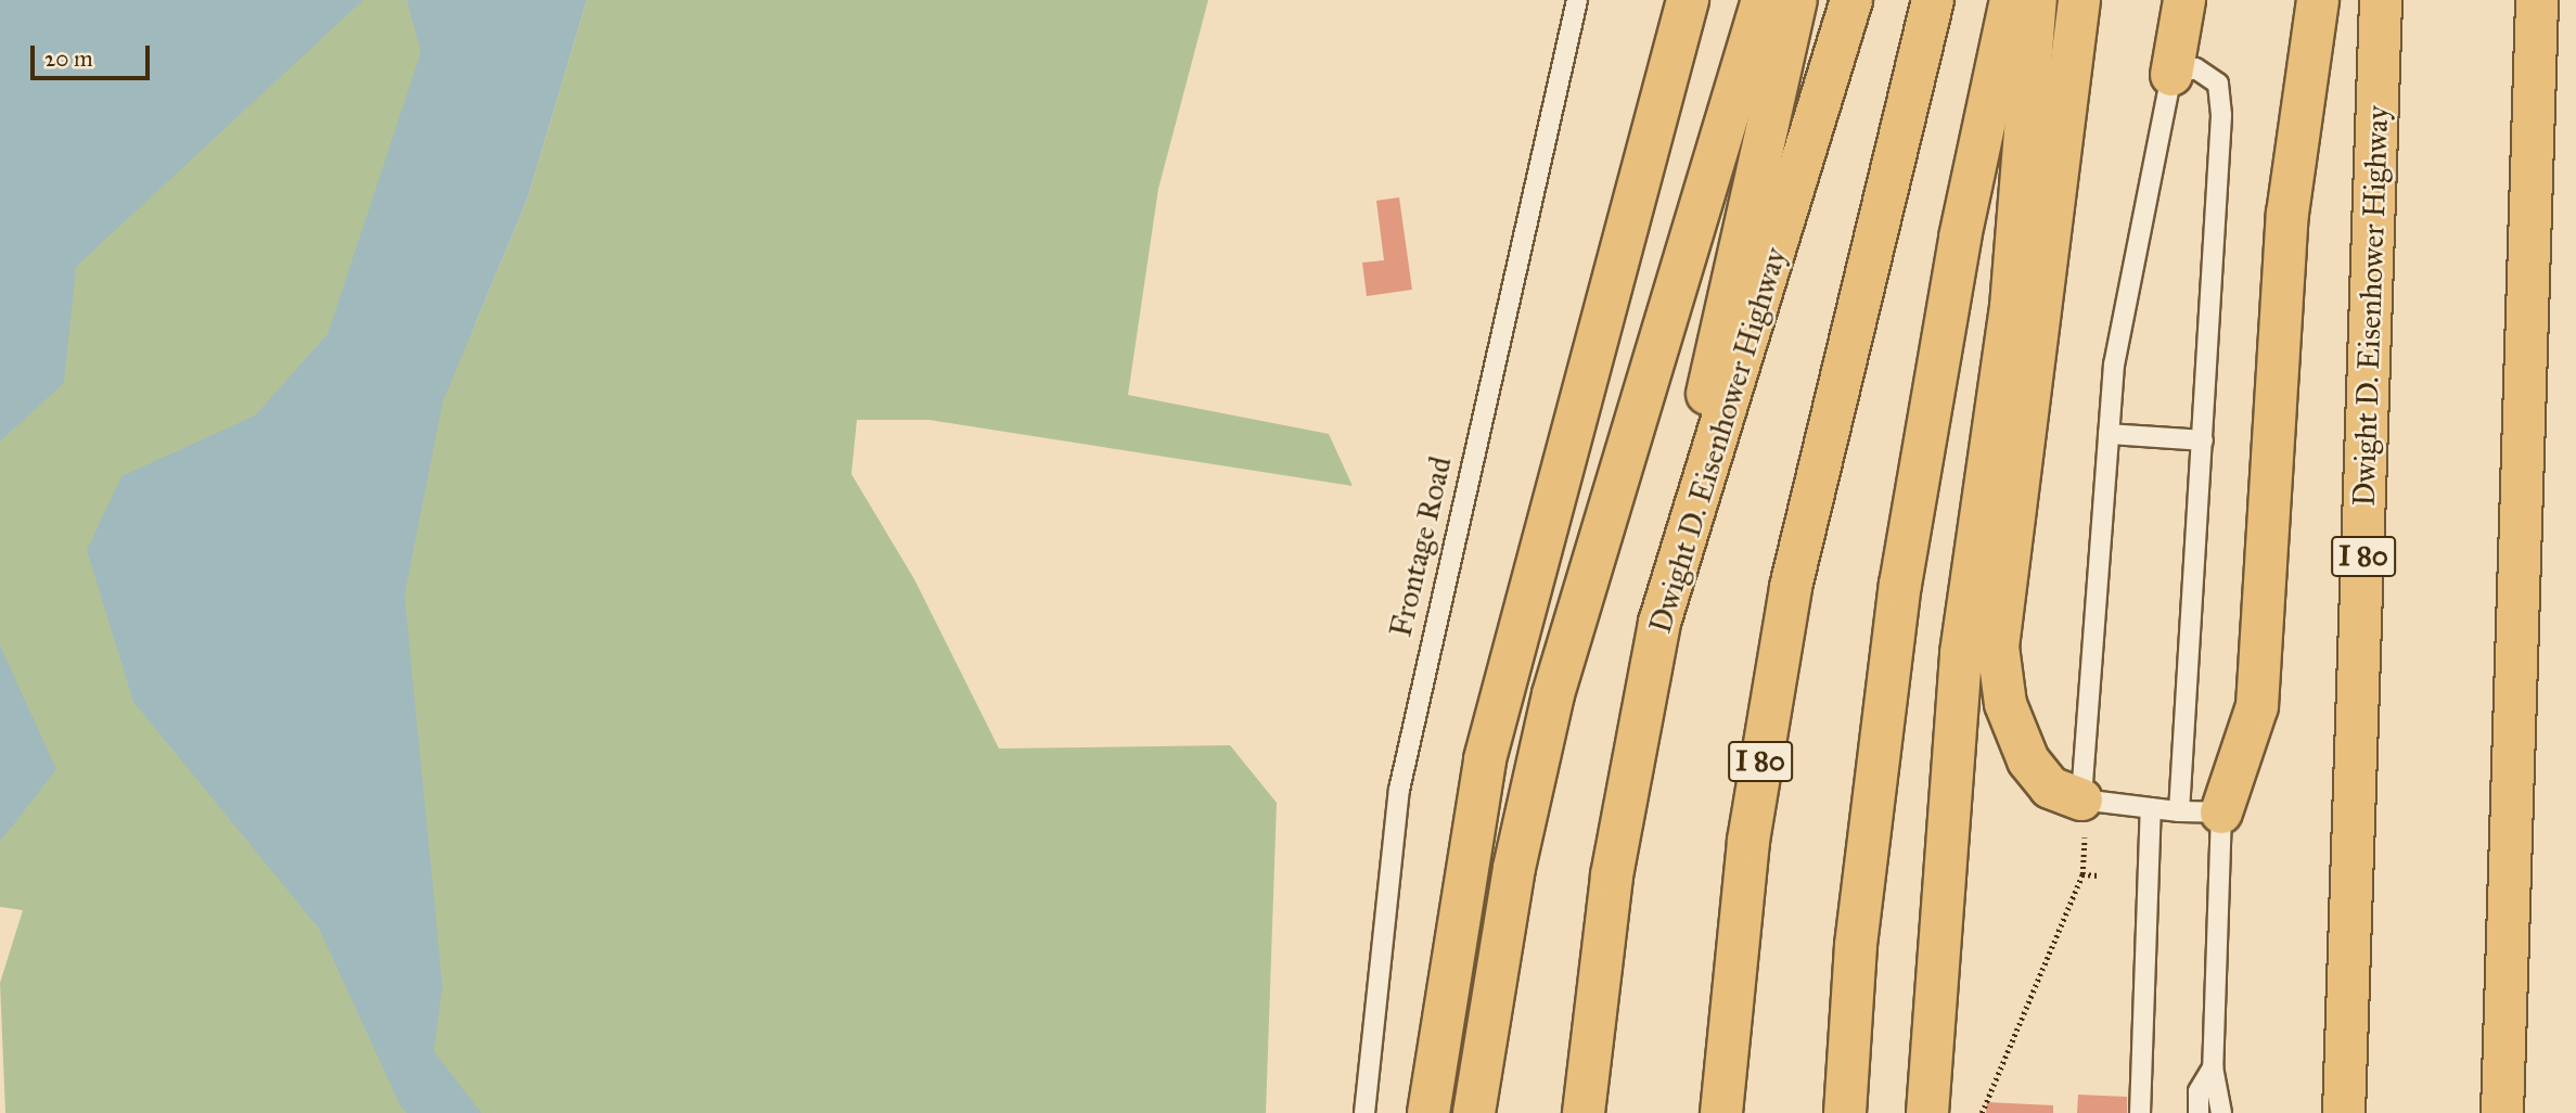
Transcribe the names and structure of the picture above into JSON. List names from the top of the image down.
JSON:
{
  "streets": {
    "highway": ["Dwight D. Eisenhower Highway", "I 80"],
    "lane": ["Frontage Road"]
  },
  "scale_bar": "20 m"
}
